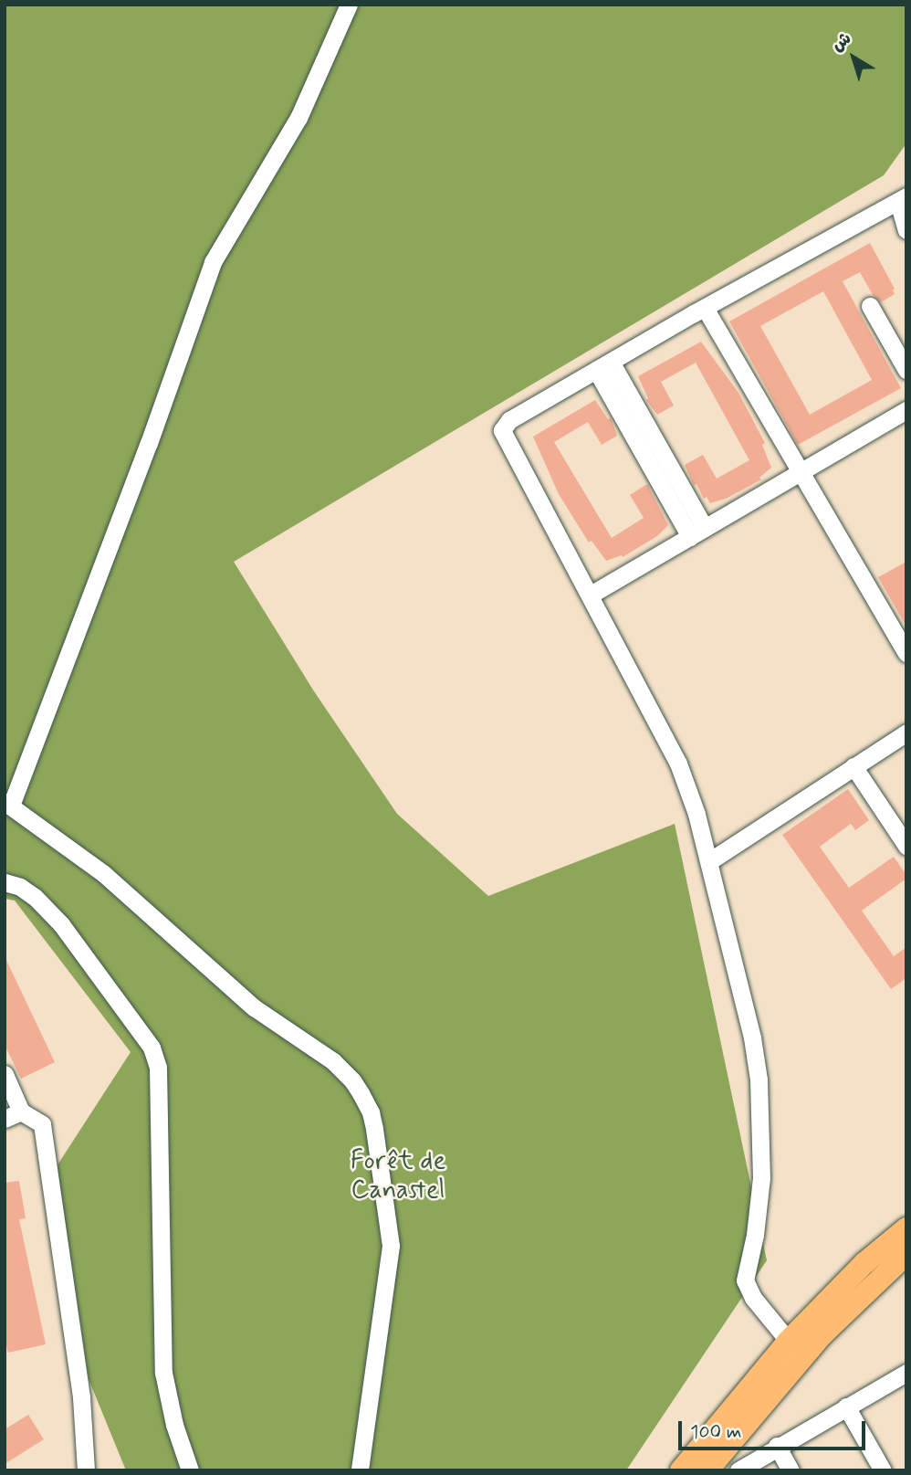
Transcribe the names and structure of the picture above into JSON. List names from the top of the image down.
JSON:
{
  "parks": ["Forêt de Canastel"],
  "scale_bar": "100 m",
  "north": "top left"
}
